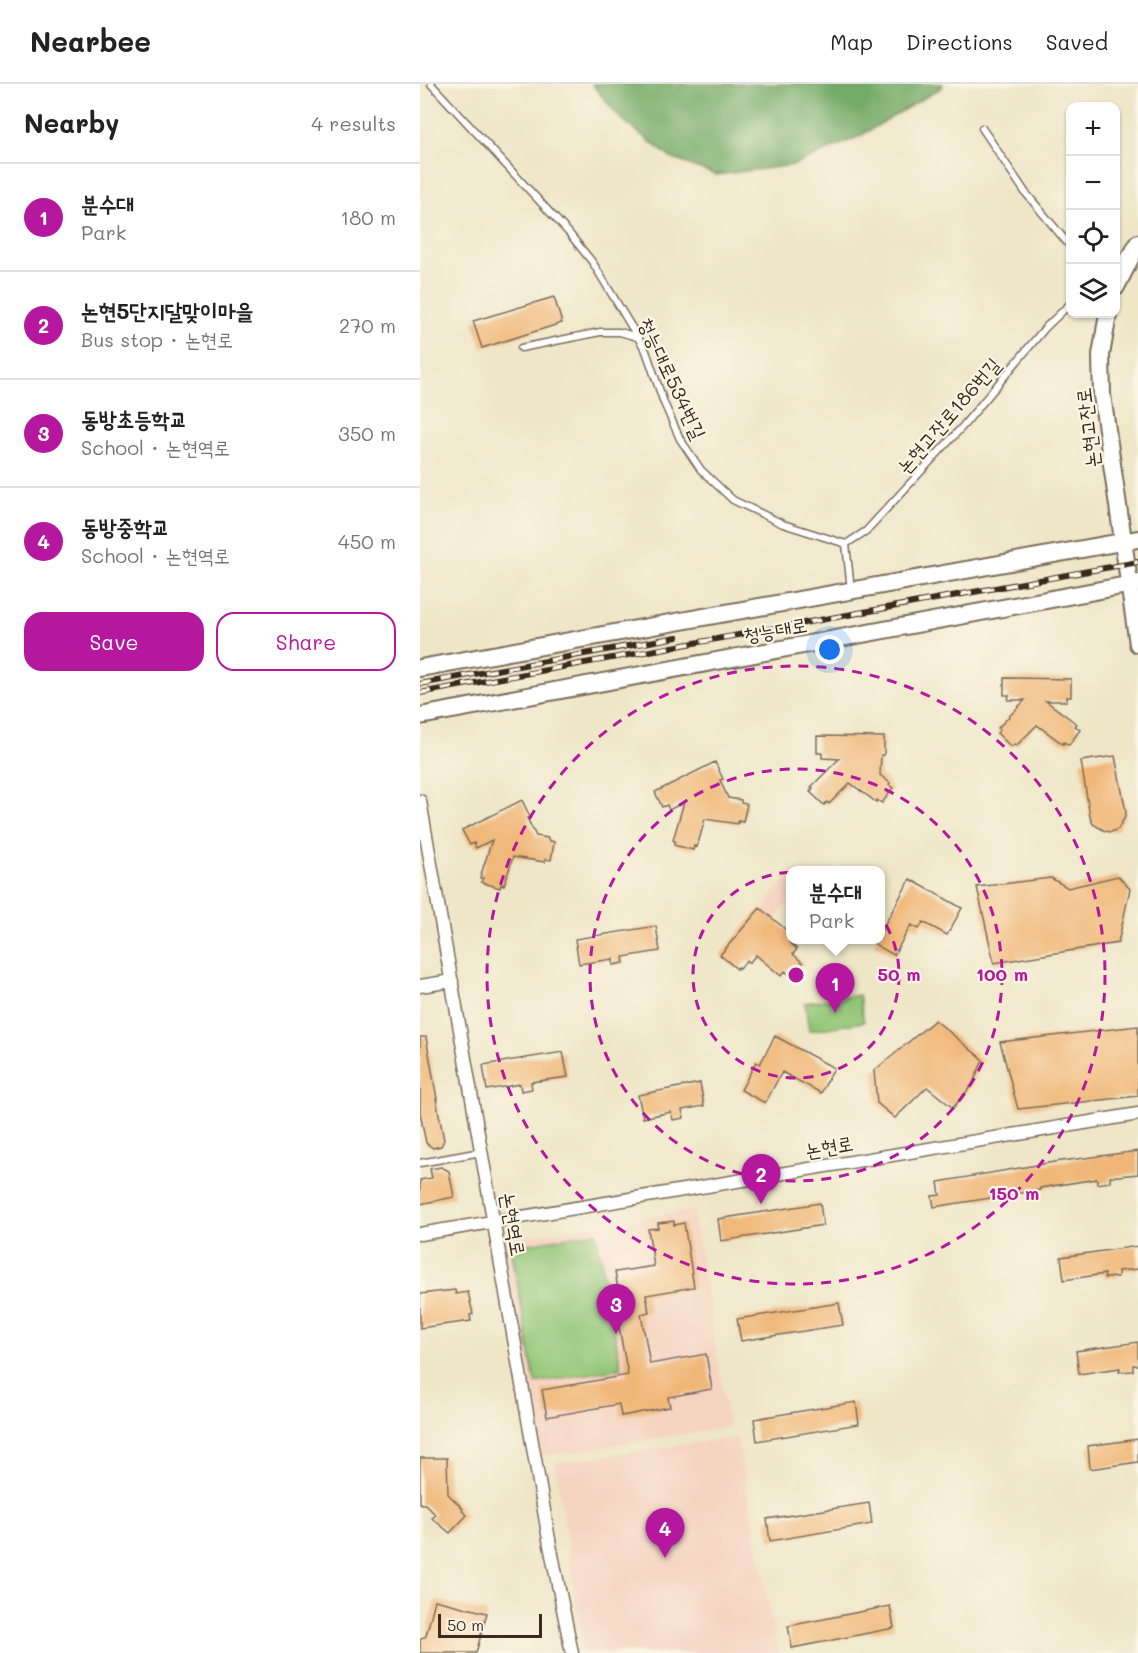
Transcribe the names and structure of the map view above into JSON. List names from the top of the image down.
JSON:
{
  "streets": {
    "main road": ["논현고잔로", "청능대로"],
    "street": ["논현로", "논현역로"],
    "lane": ["청능대로534번길", "논현고잔로186번길"]
  },
  "crossings": [
    ["청능대로534번길", "논현고잔로186번길"],
    ["논현고잔로", "청능대로"],
    ["논현로", "논현역로"]
  ],
  "scale_bar": "50 m",
  "page": {
    "header": "Nearbee",
    "nav": ["Map", "Directions", "Saved"],
    "heading": ["Nearby", "4 results"],
    "map_buttons": ["+", "−"],
    "list": [
      {
        "mark": "1",
        "name": "분수대",
        "note": "Park",
        "value": "180 m"
      },
      {
        "mark": "2",
        "name": "논현5단지달맞이마을",
        "note": "Bus stop · 논현로",
        "value": "270 m"
      },
      {
        "mark": "3",
        "name": "동방초등학교",
        "note": "School · 논현역로",
        "value": "350 m"
      },
      {
        "mark": "4",
        "name": "동방중학교",
        "note": "School · 논현역로",
        "value": "450 m"
      }
    ],
    "buttons": ["Save", "Share"],
    "popup": ["분수대", "Park"],
    "pins": [
      "1",
      "2",
      "3",
      "4"
    ],
    "scale": "50 m"
  },
  "rings": ["50 m", "100 m", "150 m"]
}
